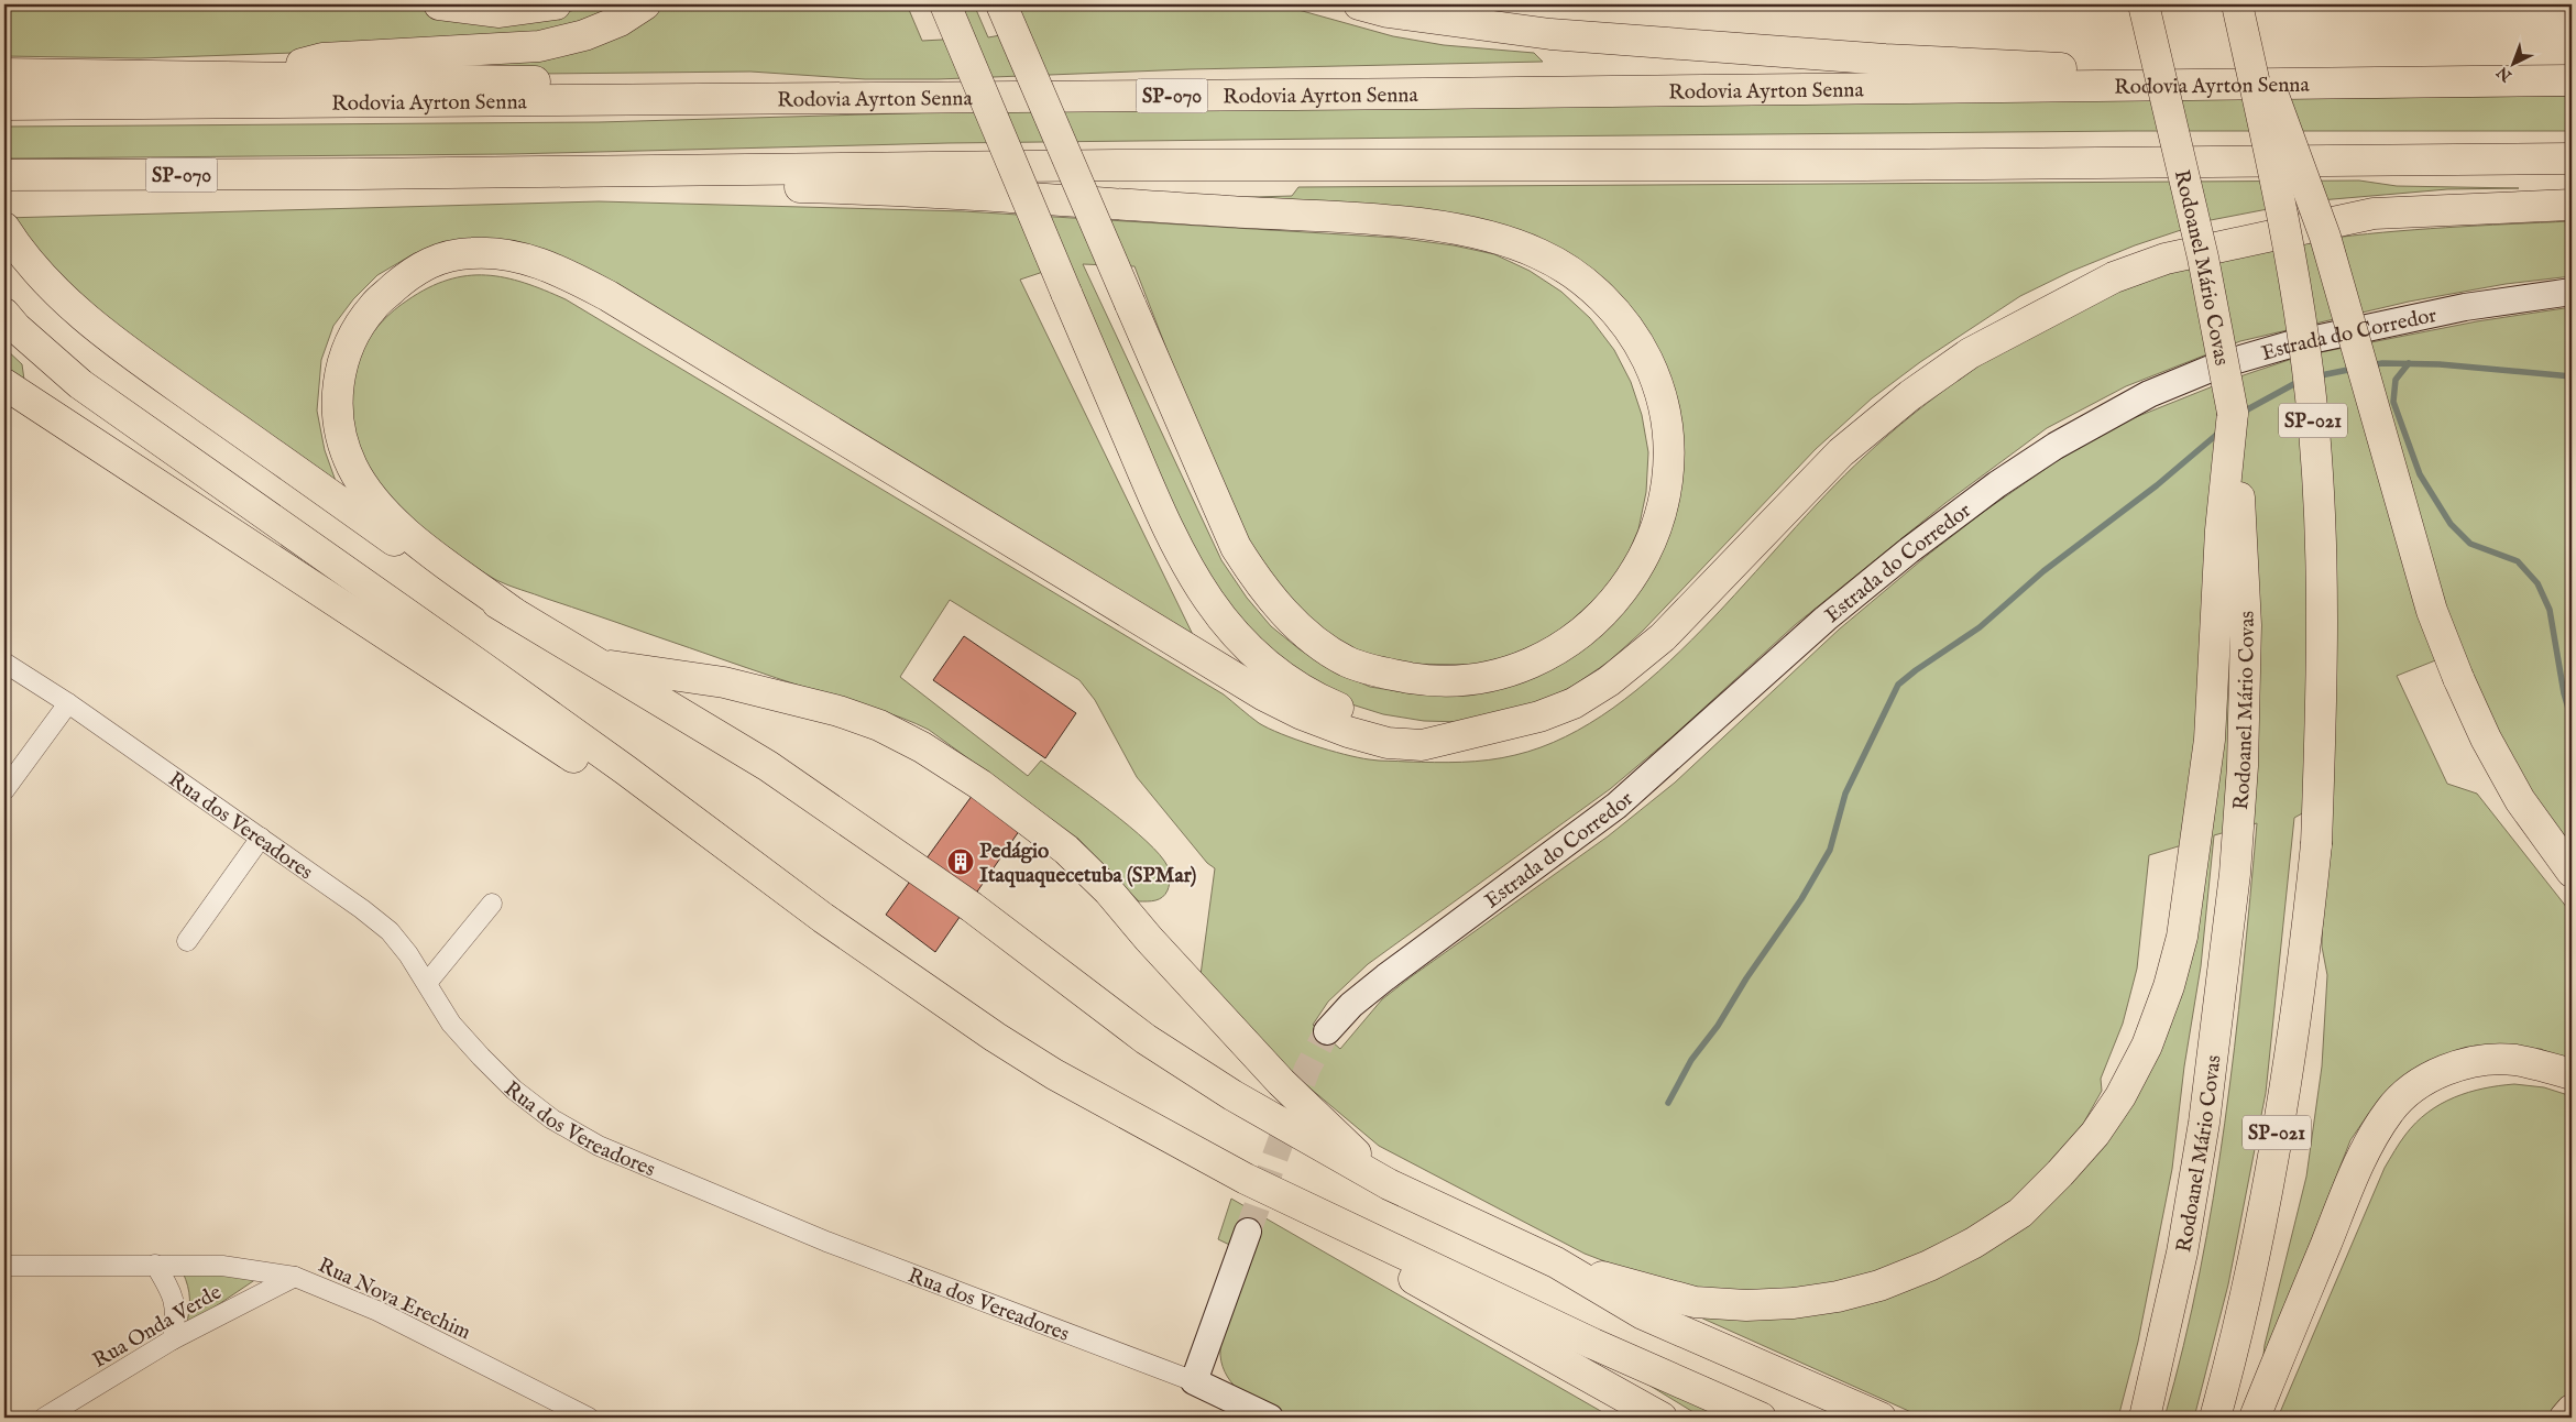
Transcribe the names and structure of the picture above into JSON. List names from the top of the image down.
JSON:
{
  "streets": {
    "highway": [
      "Rodovia Ayrton Senna",
      "SP-070",
      "Rodoanel Mário Covas",
      "SP-021"
    ],
    "street": [
      "Estrada do Corredor",
      "Rua dos Vereadores",
      "Rua Nova Erechim",
      "Rua Onda Verde"
    ]
  },
  "crossings": [
    ["Rua Nova Erechim", "Rua Onda Verde"]
  ],
  "places": {
    "building": ["Pedágio Itaquaquecetuba (SPMar)"]
  },
  "north": "bottom left"
}
